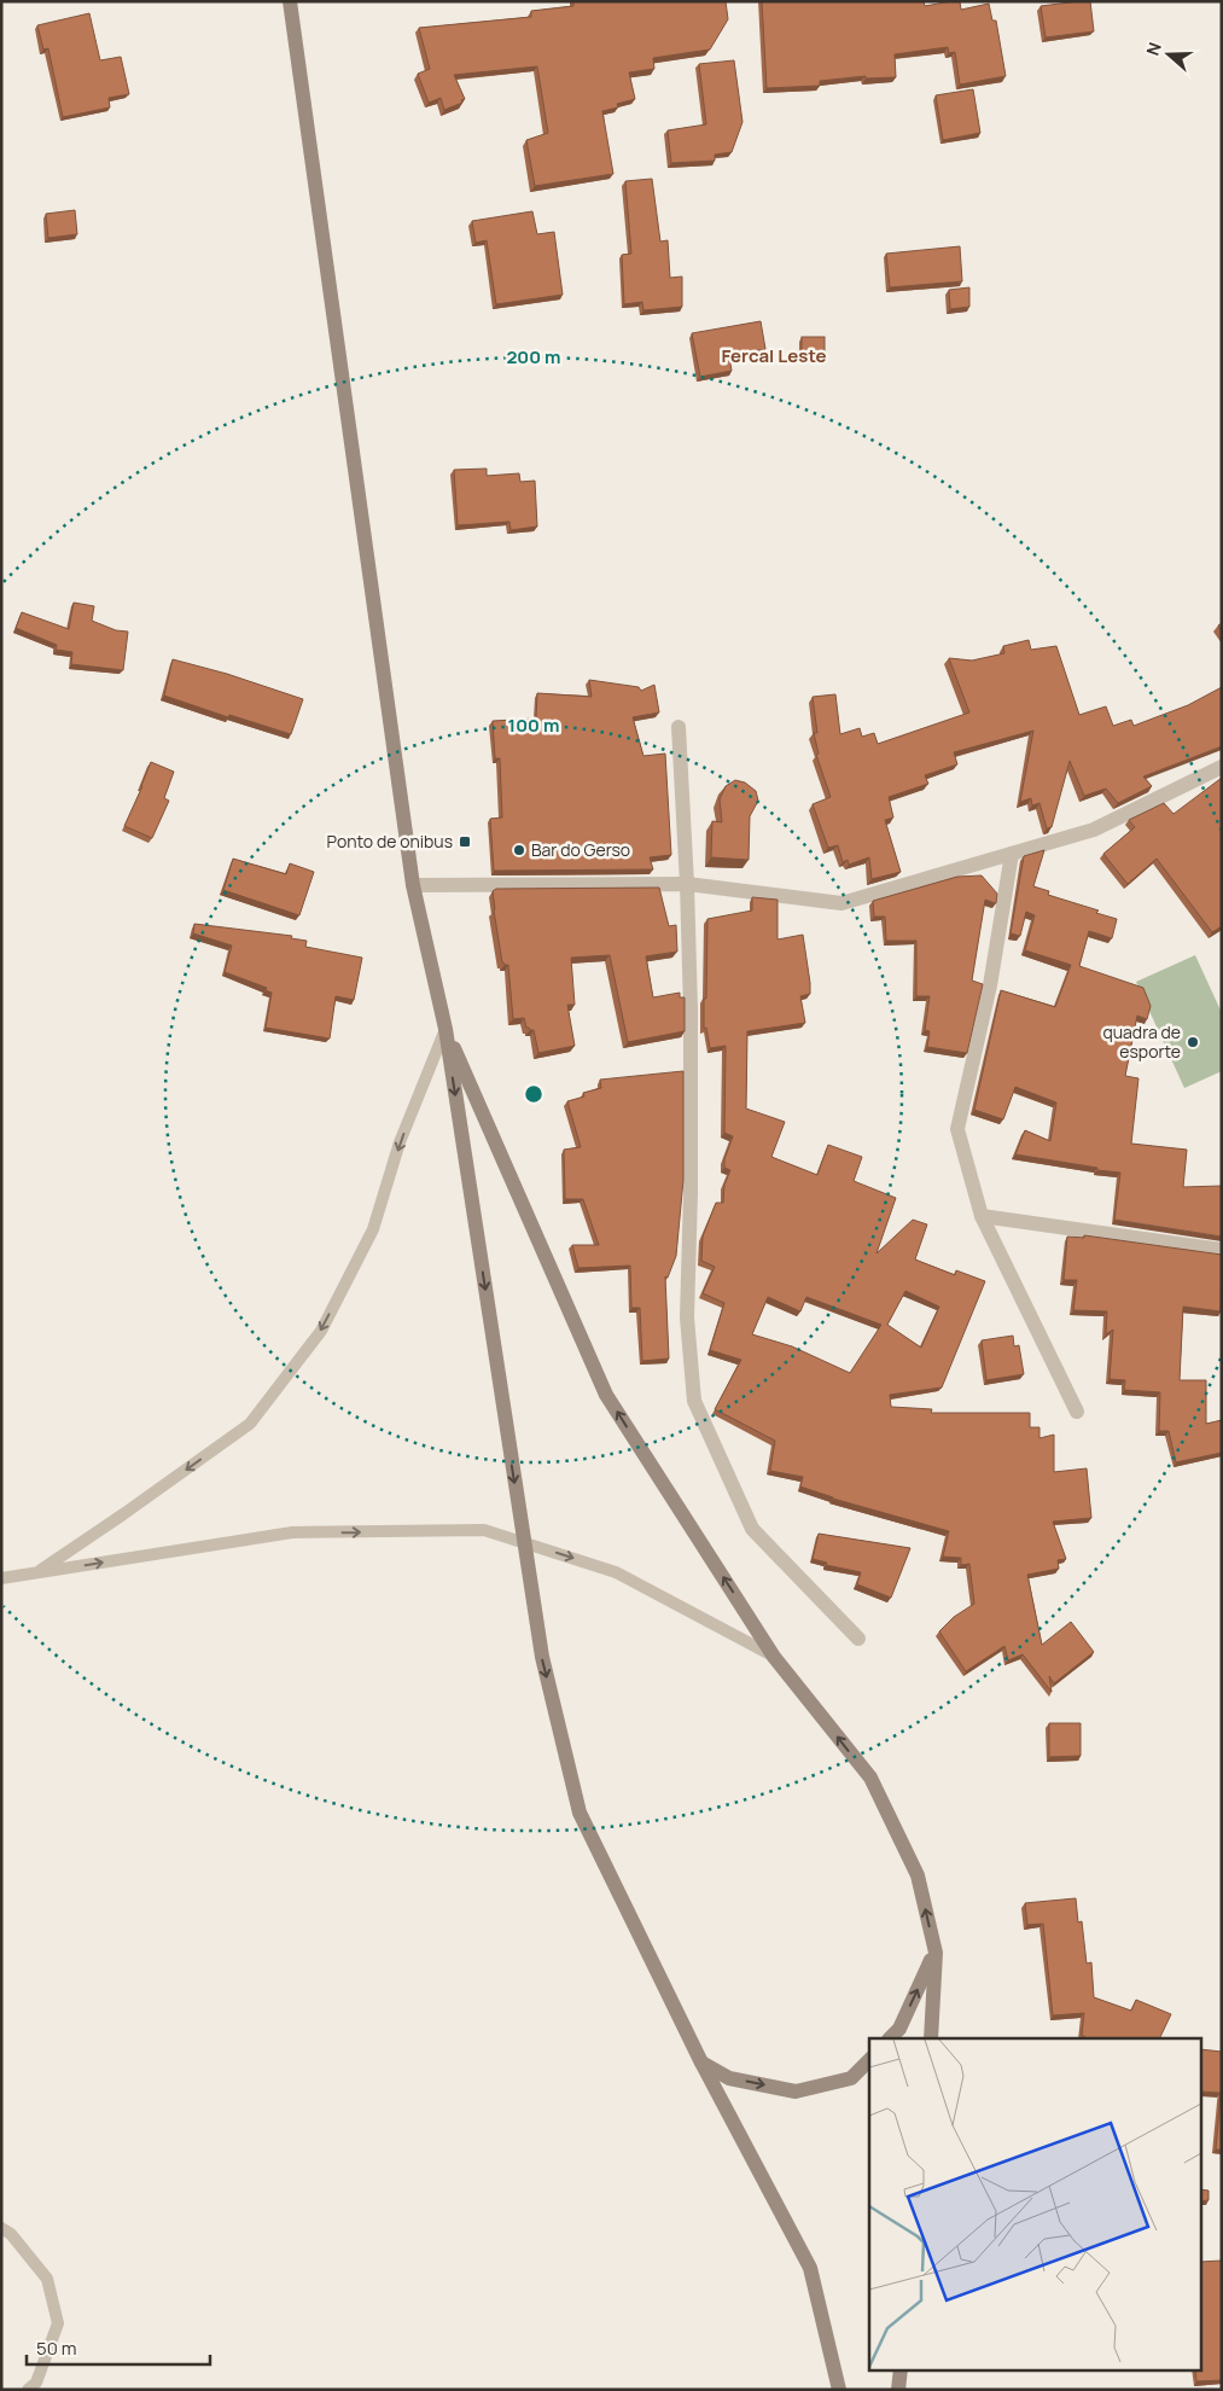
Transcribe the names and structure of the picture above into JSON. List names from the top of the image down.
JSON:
{
  "districts": ["Fercal Leste"],
  "places": {
    "transit": ["Ponto de onibus"],
    "other": ["Bar do Gerso", "quadra de esporte"]
  },
  "scale_bar": "50 m",
  "north": "left",
  "rings": ["200 m", "100 m"]
}
